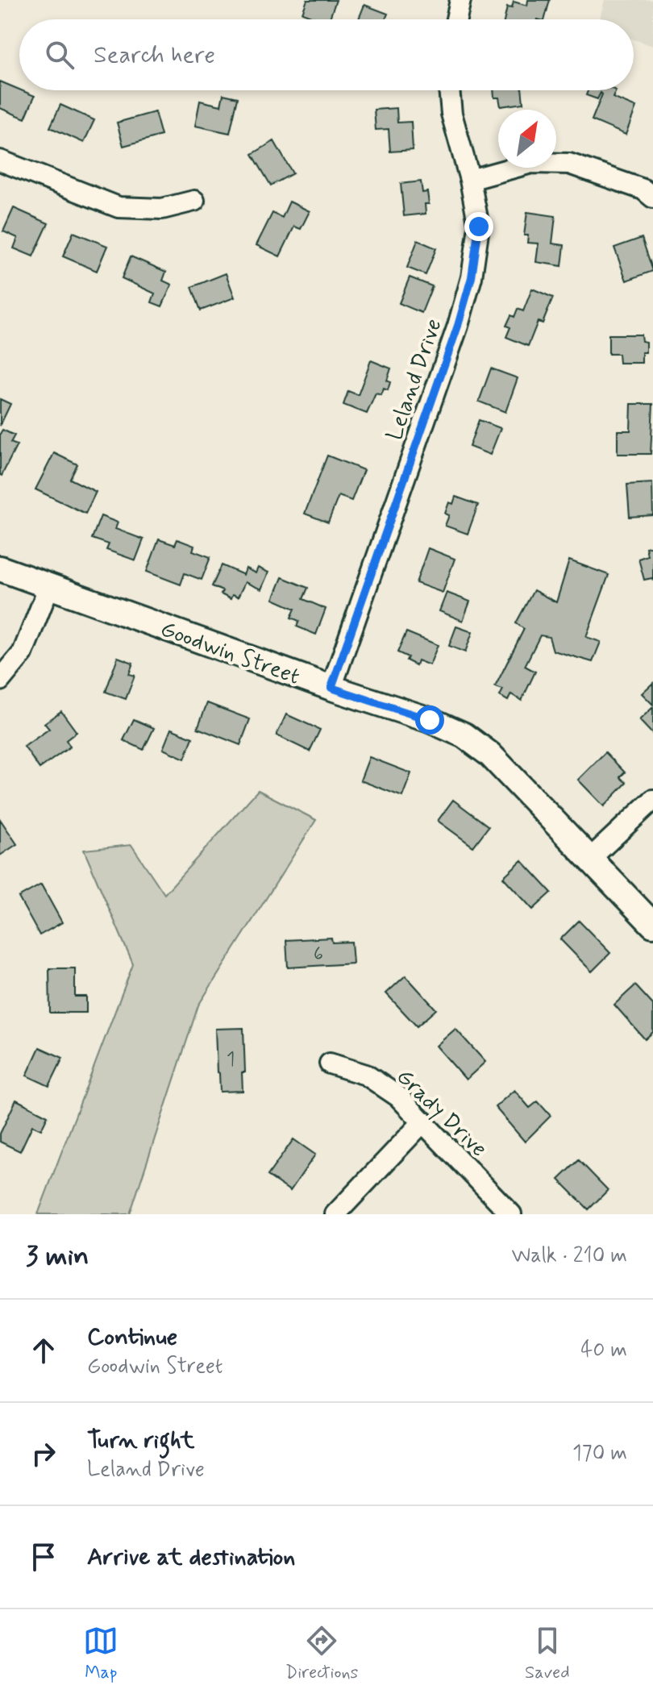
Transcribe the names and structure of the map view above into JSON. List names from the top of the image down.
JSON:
{
  "streets": {
    "street": ["Leland Drive", "Goodwin Street", "Grady Drive"]
  },
  "crossings": [
    ["Leland Drive", "Goodwin Street"]
  ],
  "house_numbers": ["6", "1"],
  "north": "top right",
  "page": {
    "search": "Search here",
    "heading": ["3 min", "Walk · 210 m"],
    "list": [
      ["Continue", "Goodwin Street", "40 m"],
      ["Turn right", "Leland Drive", "170 m"],
      "Arrive at destination"
    ],
    "nav": ["Map", "Directions", "Saved"]
  }
}
